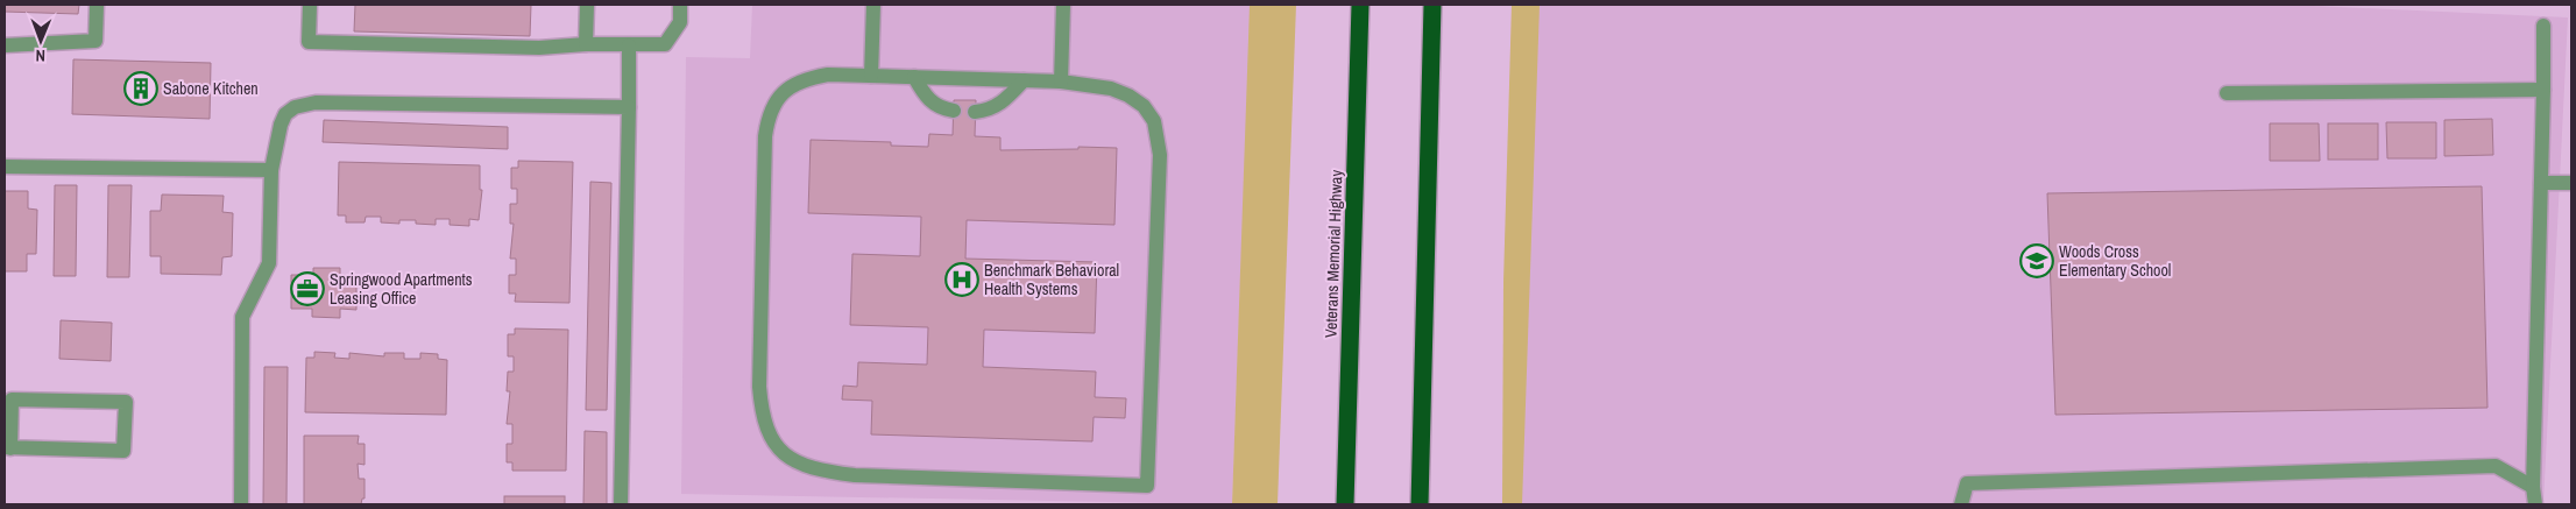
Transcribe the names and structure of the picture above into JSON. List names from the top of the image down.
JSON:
{
  "streets": {
    "highway": ["Veterans Memorial Highway"]
  },
  "places": {
    "building": ["Sabone Kitchen"],
    "school or university": ["Woods Cross Elementary School"],
    "hospital": ["Benchmark Behavioral Health Systems"],
    "office": ["Springwood Apartments Leasing Office"]
  },
  "north": "bottom"
}
